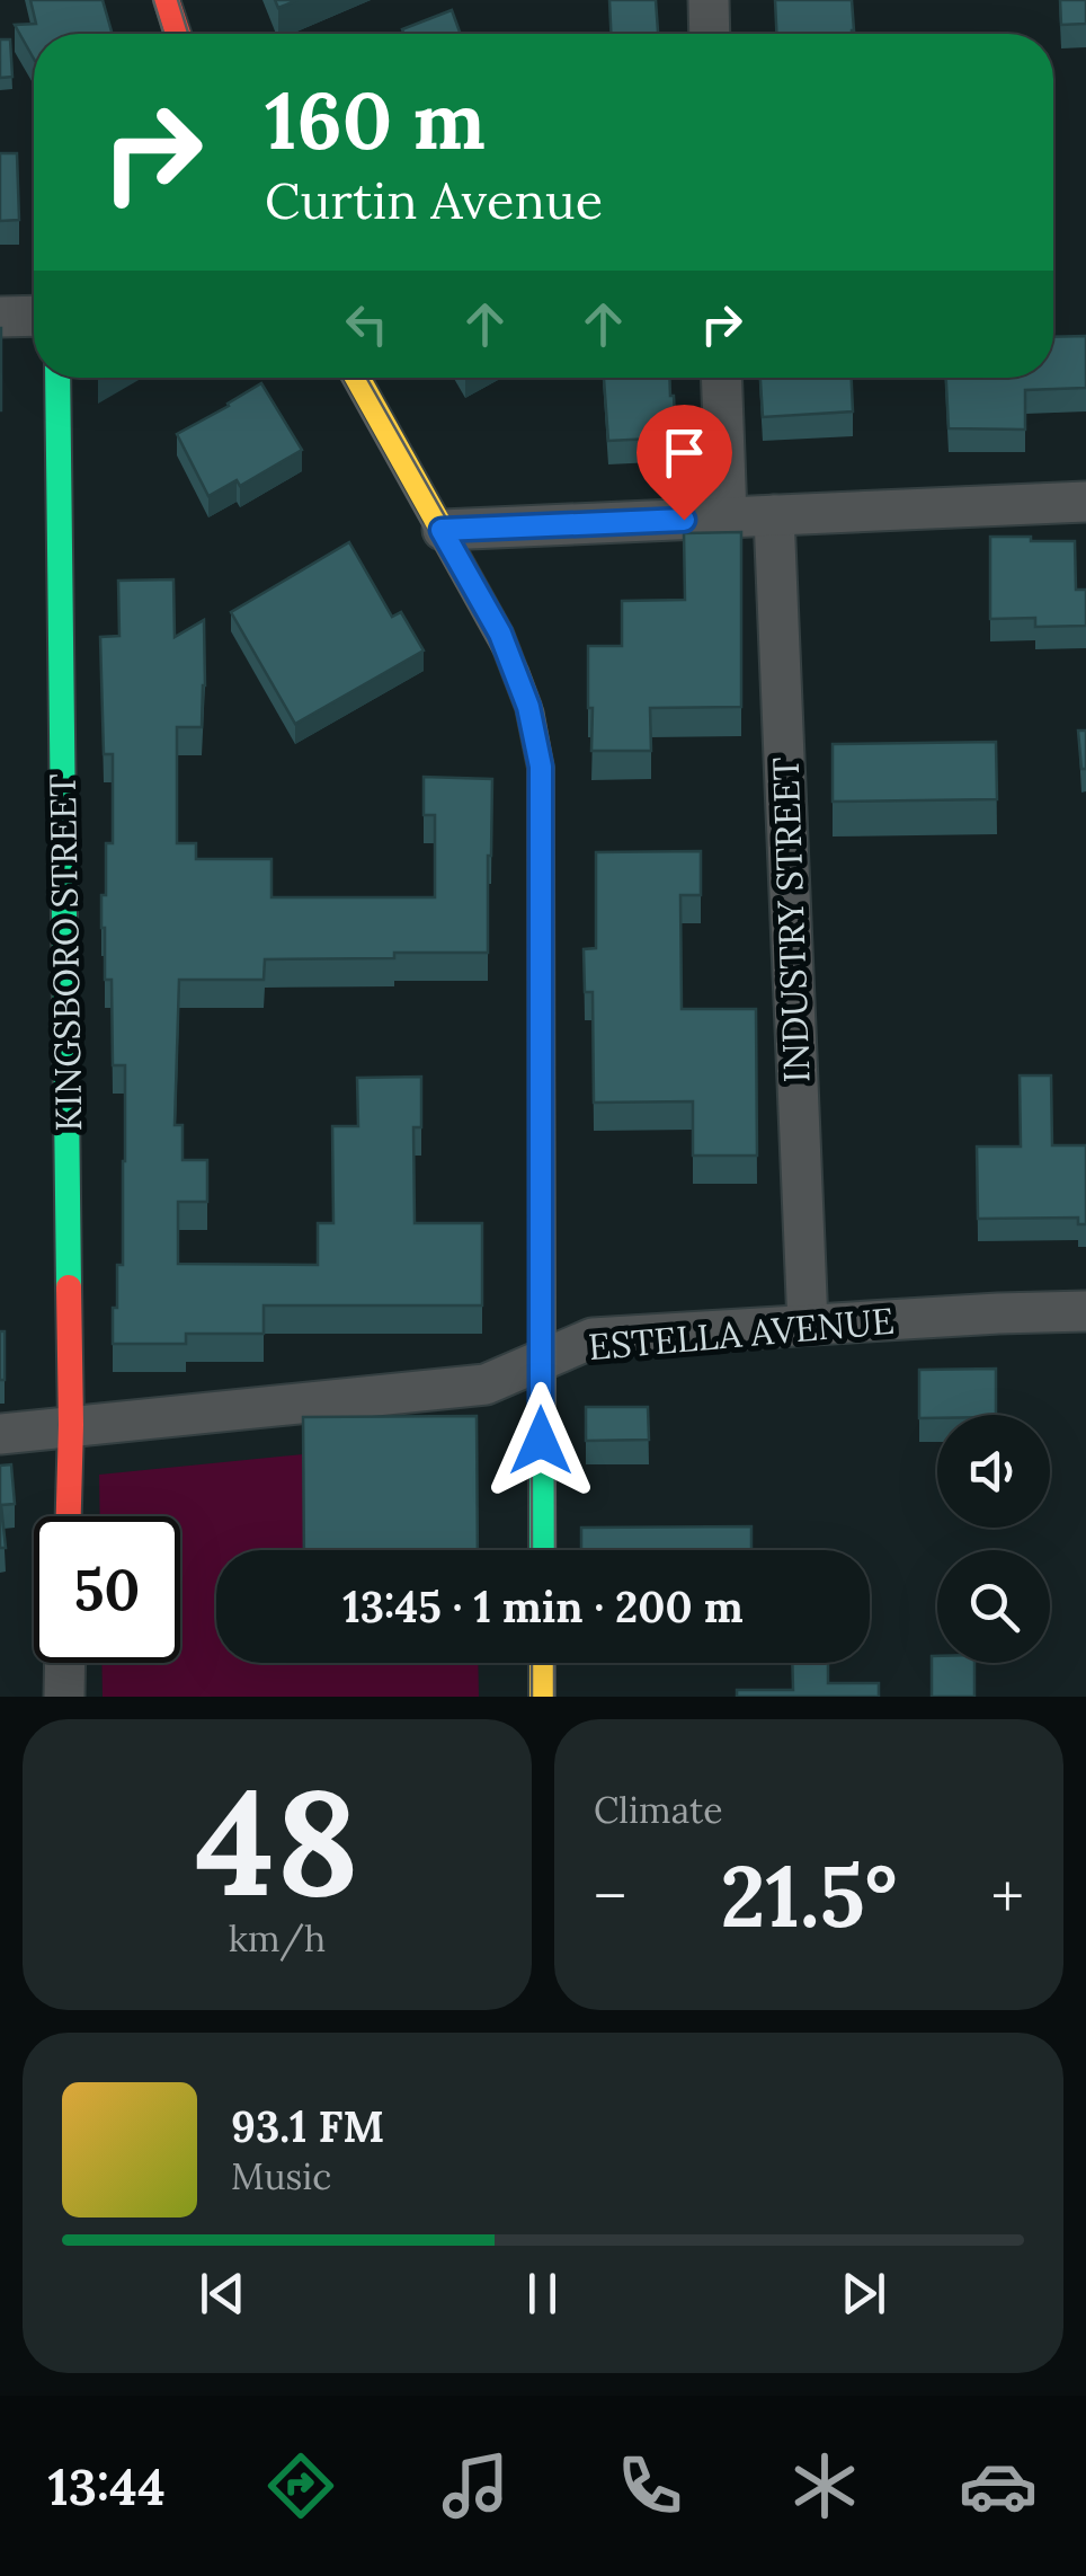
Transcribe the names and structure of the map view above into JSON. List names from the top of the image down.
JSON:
{
  "streets": {
    "main road": ["KINGSBORO STREET"],
    "street": ["INDUSTRY STREET", "ESTELLA AVENUE"]
  },
  "crossings": [
    ["INDUSTRY STREET", "ESTELLA AVENUE"],
    ["KINGSBORO STREET", "ESTELLA AVENUE"]
  ],
  "page": {
    "turn": ["160 m", "Curtin Avenue"],
    "limit": "50",
    "trip": "13:45 · 1 min · 200 m",
    "tile": [
      ["48", "km/h"],
      "Climate"
    ],
    "heat": ["−", "21.5°", "+"],
    "song": ["93.1 FM", "Music"],
    "tabs": "13:44"
  }
}
